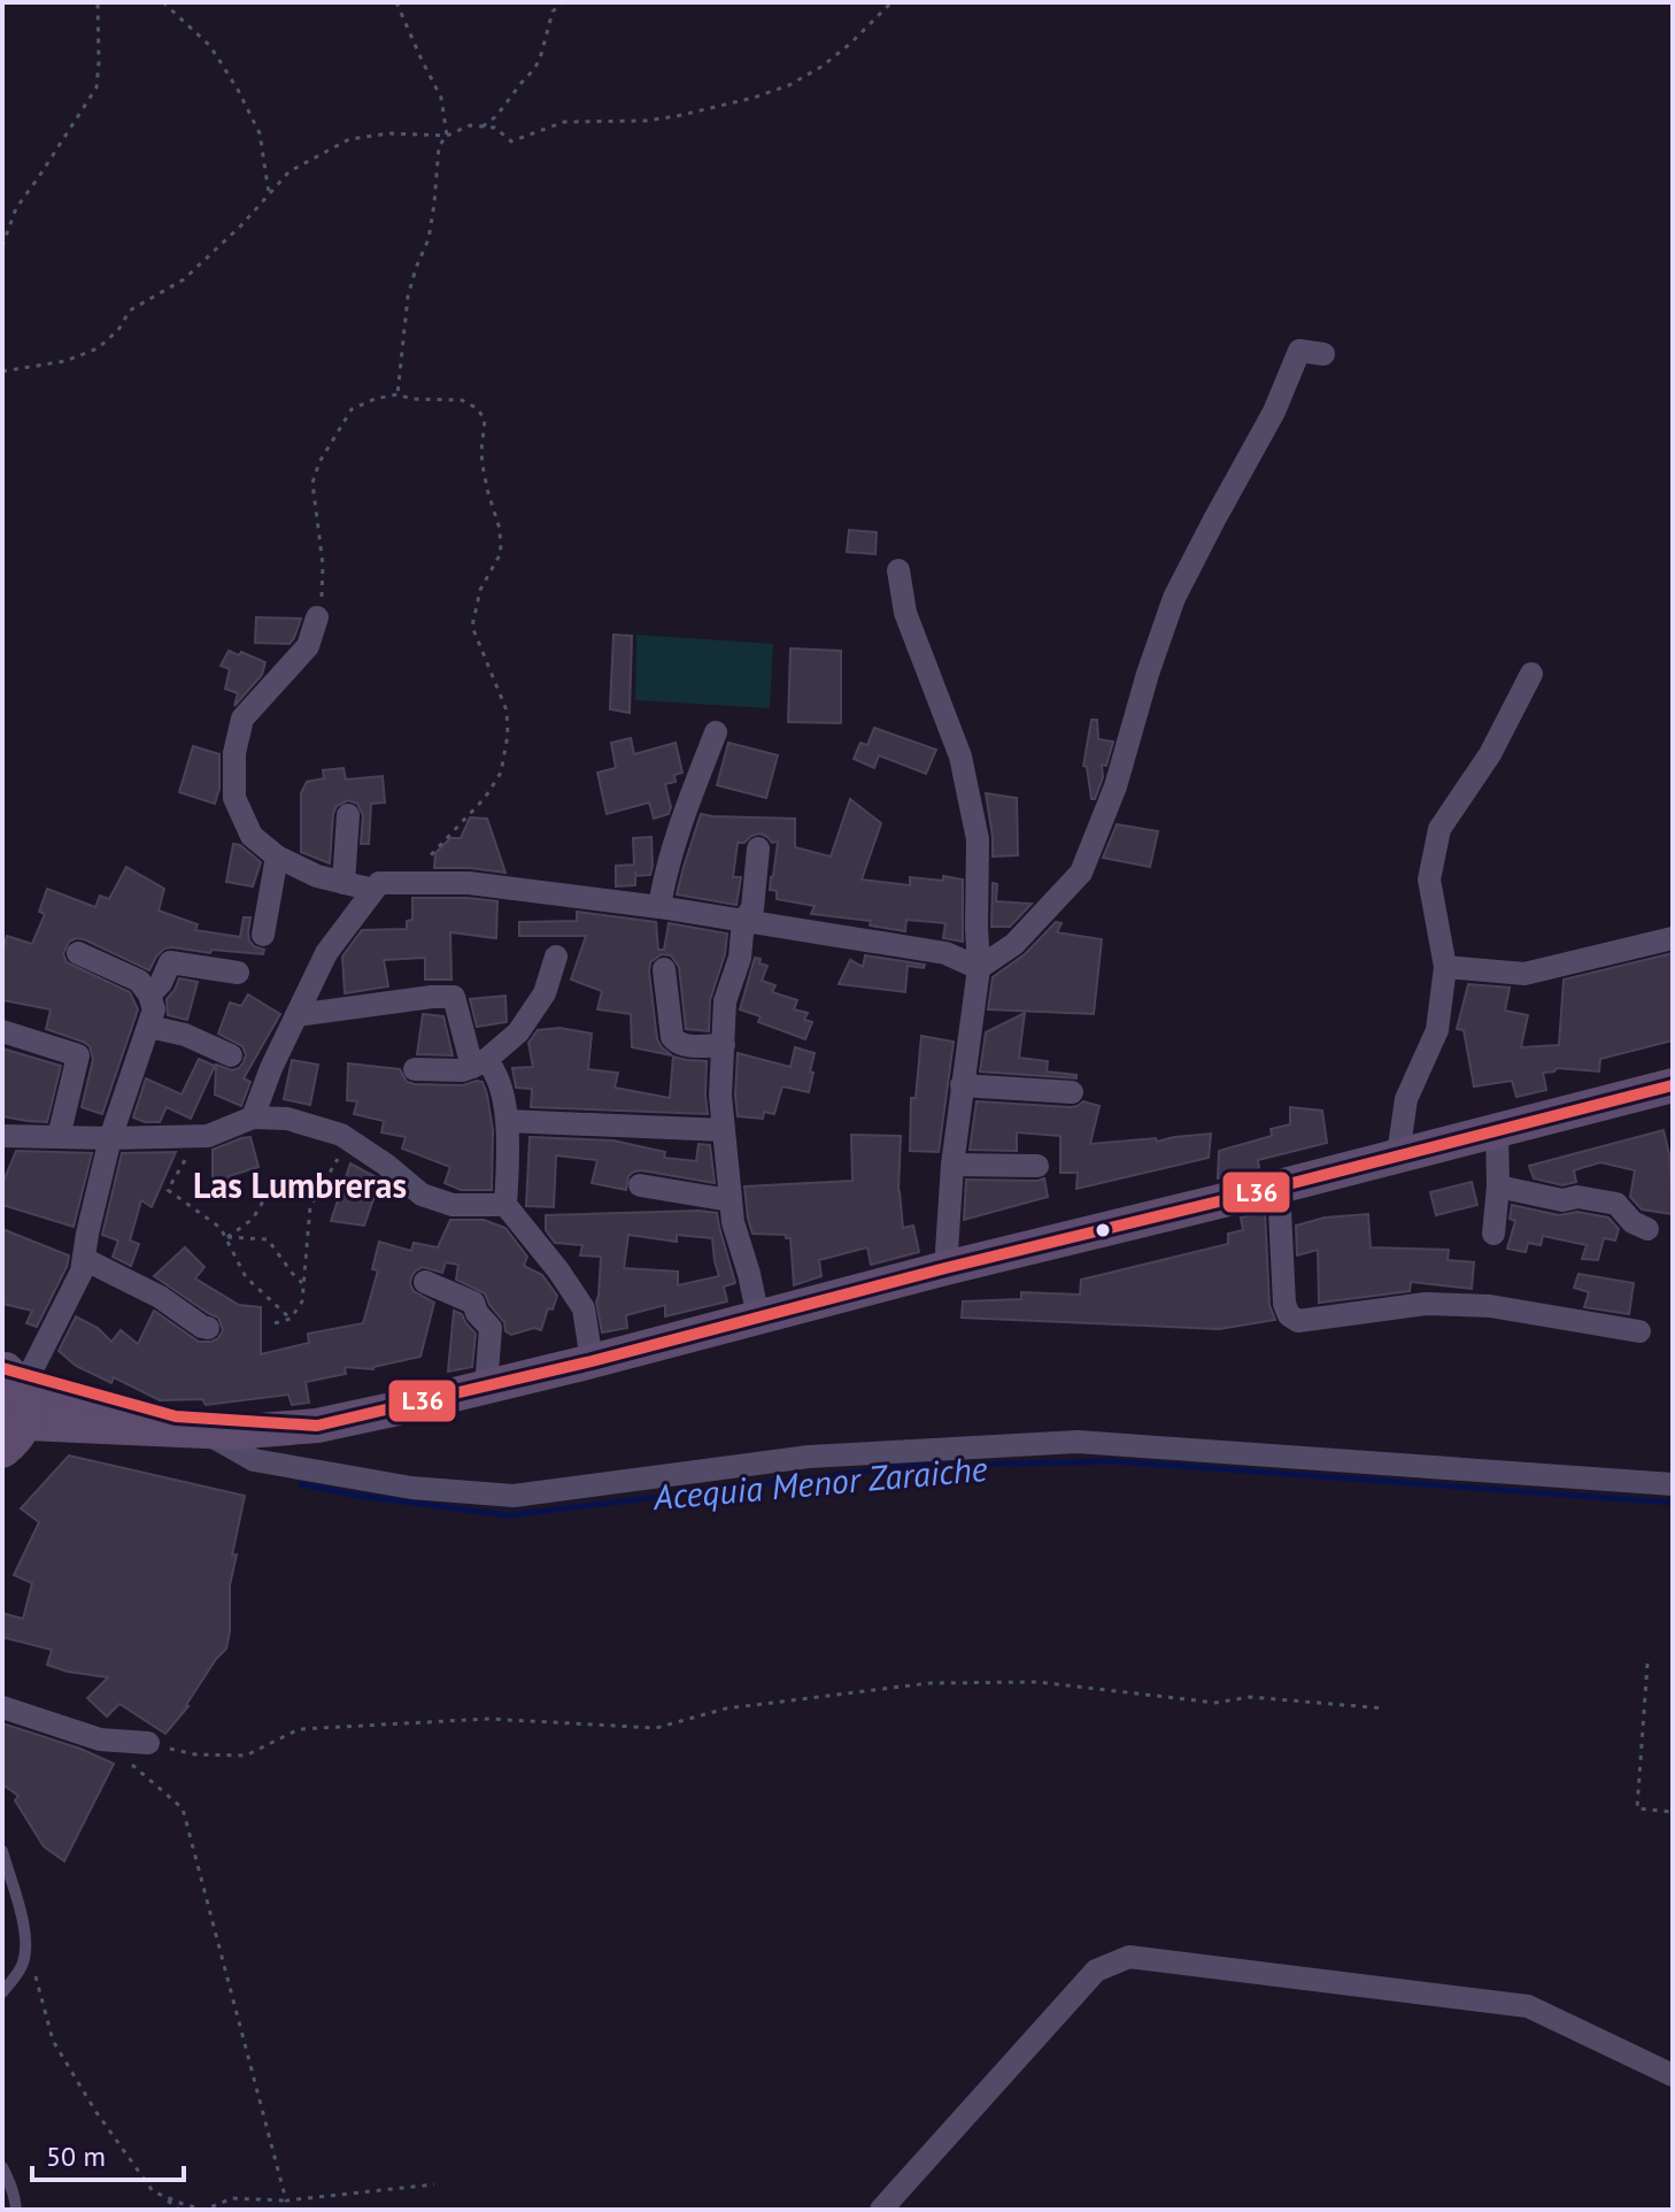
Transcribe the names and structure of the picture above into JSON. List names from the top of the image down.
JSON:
{
  "districts": ["Las Lumbreras"],
  "water": ["Acequia Menor Zaraiche"],
  "lines": ["transit line L36"],
  "scale_bar": "50 m"
}
